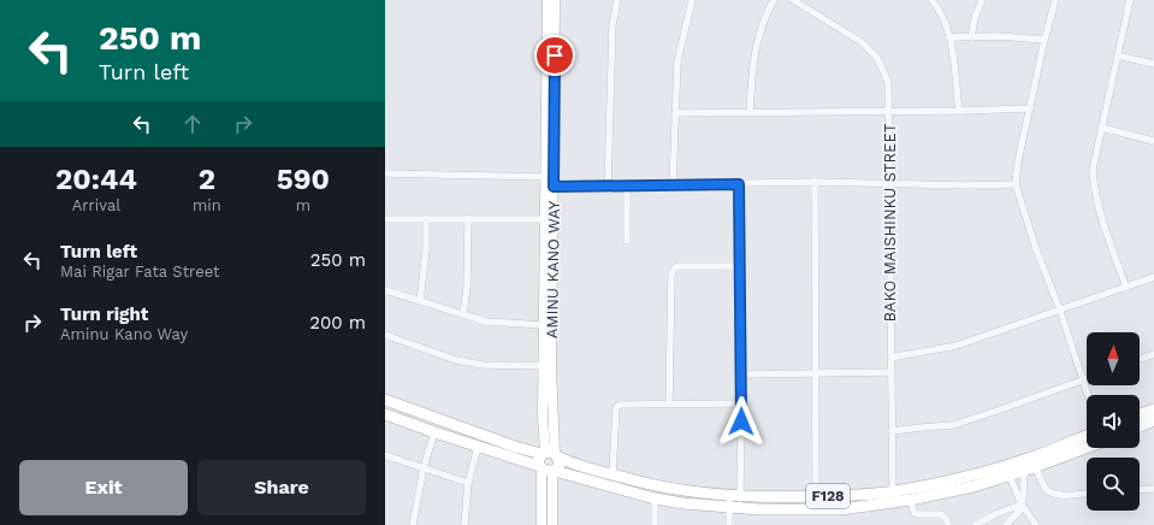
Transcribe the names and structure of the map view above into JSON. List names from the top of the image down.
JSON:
{
  "streets": {
    "main road": ["AMINU KANO WAY", "F128"],
    "street": ["BAKO MAISHINKU STREET"]
  },
  "crossings": [
    ["BAKO MAISHINKU STREET", "F128"],
    ["AMINU KANO WAY", "F128"]
  ],
  "north": "top",
  "page": {
    "turn": ["250 m", "Turn left"],
    "eta": [
      "20:44",
      "Arrival",
      "2",
      "min",
      "590",
      "m"
    ],
    "list": [
      {
        "name": "Turn left",
        "note": "Mai Rigar Fata Street",
        "value": "250 m"
      },
      {
        "name": "Turn right",
        "note": "Aminu Kano Way",
        "value": "200 m"
      }
    ],
    "buttons": ["Exit", "Share"]
  }
}
